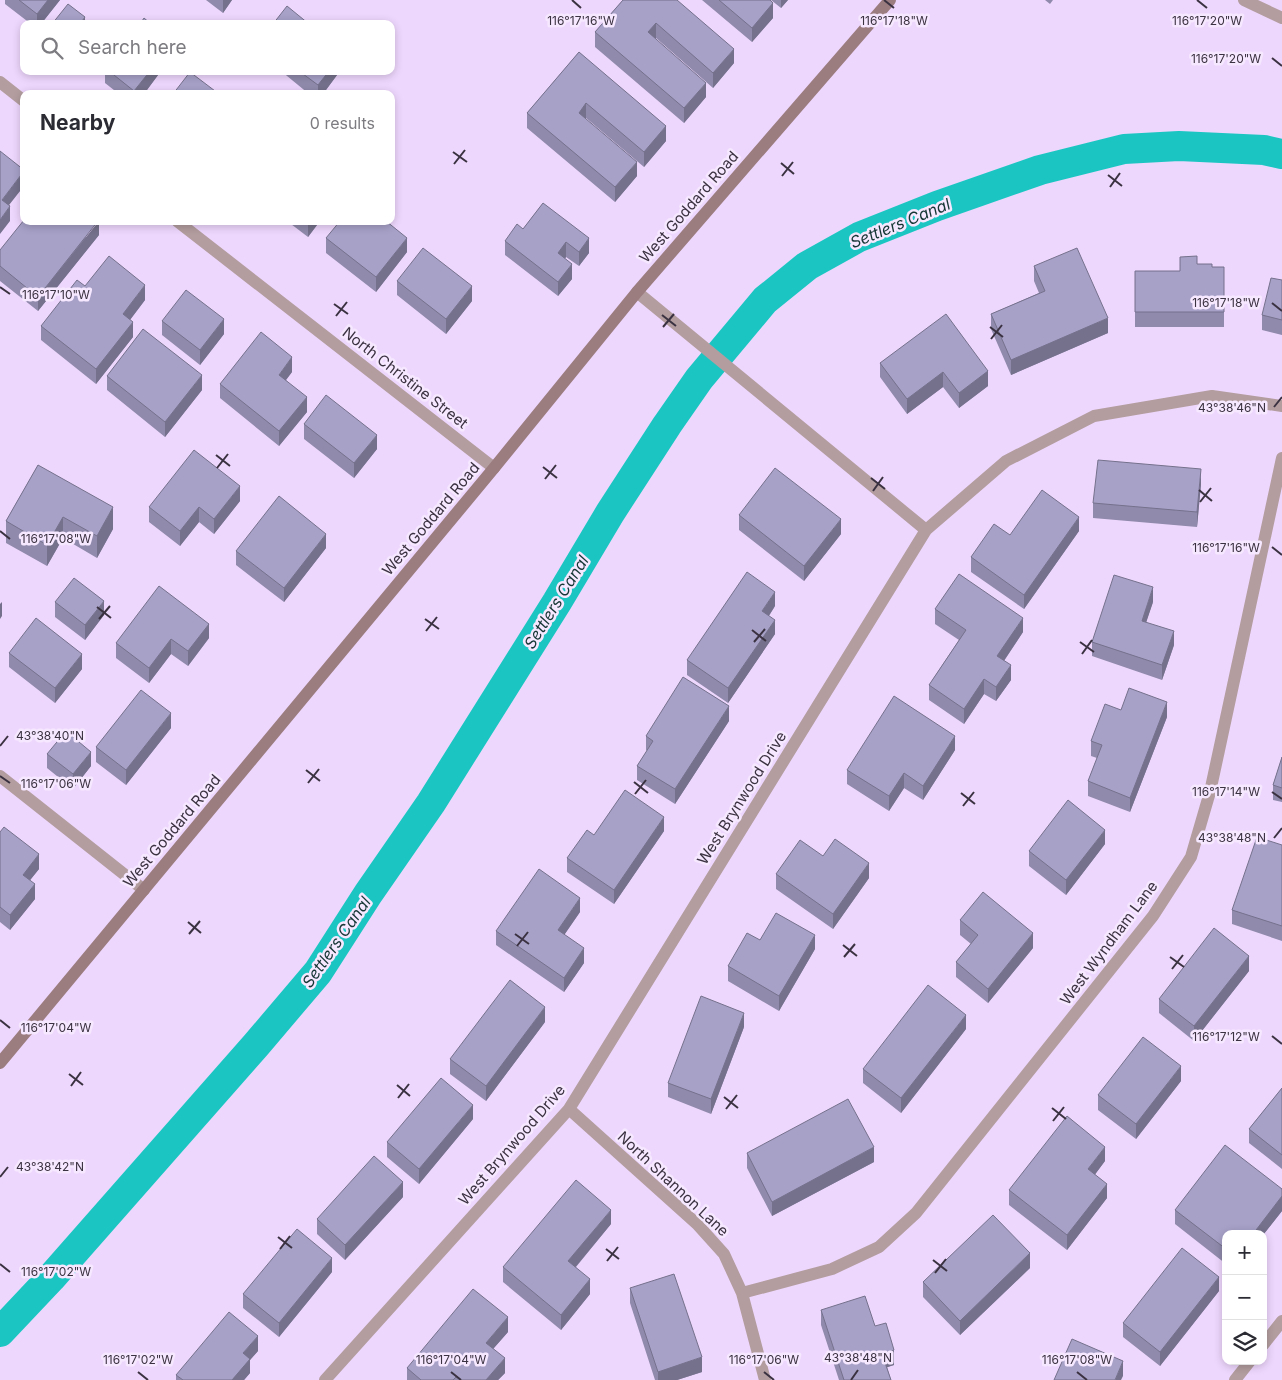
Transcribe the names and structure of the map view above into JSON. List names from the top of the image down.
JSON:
{
  "streets": {
    "street": [
      "West Goddard Road",
      "North Christine Street",
      "West Brynwood Drive",
      "West Wyndham Lane",
      "North Shannon Lane"
    ]
  },
  "crossings": [
    ["West Goddard Road", "North Christine Street"],
    ["West Brynwood Drive", "North Shannon Lane"],
    ["West Wyndham Lane", "North Shannon Lane"]
  ],
  "water": ["Settlers Canal"],
  "page": {
    "search": "Search here",
    "heading": ["Nearby", "0 results"],
    "map_buttons": ["+", "−"]
  },
  "coordinates": [
    "116°17'16\"W",
    "116°17'18\"W",
    "116°17'20\"W",
    "116°17'10\"W",
    "43°38'46\"N",
    "116°17'08\"W",
    "43°38'40\"N",
    "116°17'06\"W",
    "116°17'14\"W",
    "43°38'48\"N",
    "116°17'04\"W",
    "116°17'12\"W",
    "43°38'42\"N",
    "116°17'02\"W"
  ]
}
